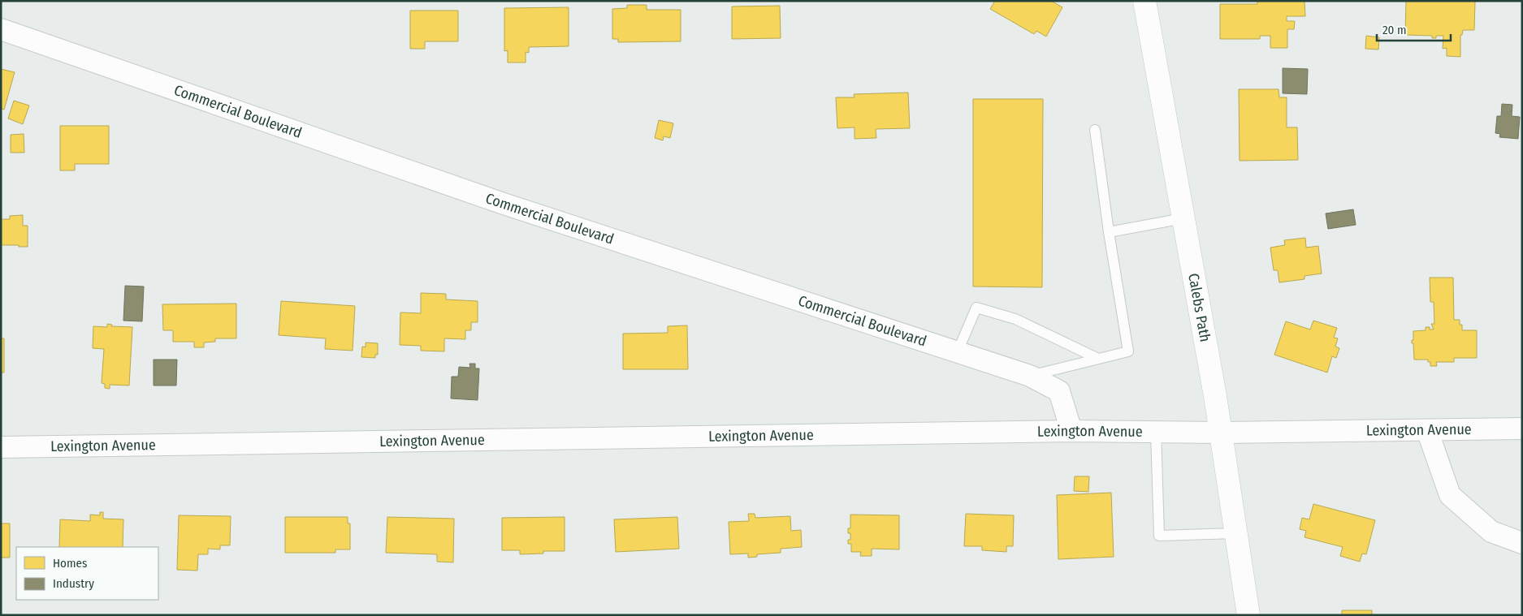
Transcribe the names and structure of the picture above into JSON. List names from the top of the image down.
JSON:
{
  "streets": {
    "street": ["Commercial Boulevard", "Calebs Path", "Lexington Avenue"]
  },
  "crossings": [
    ["Commercial Boulevard", "Lexington Avenue"],
    ["Calebs Path", "Lexington Avenue"]
  ],
  "legend": ["Homes", "Industry"],
  "scale_bar": "20 m"
}
